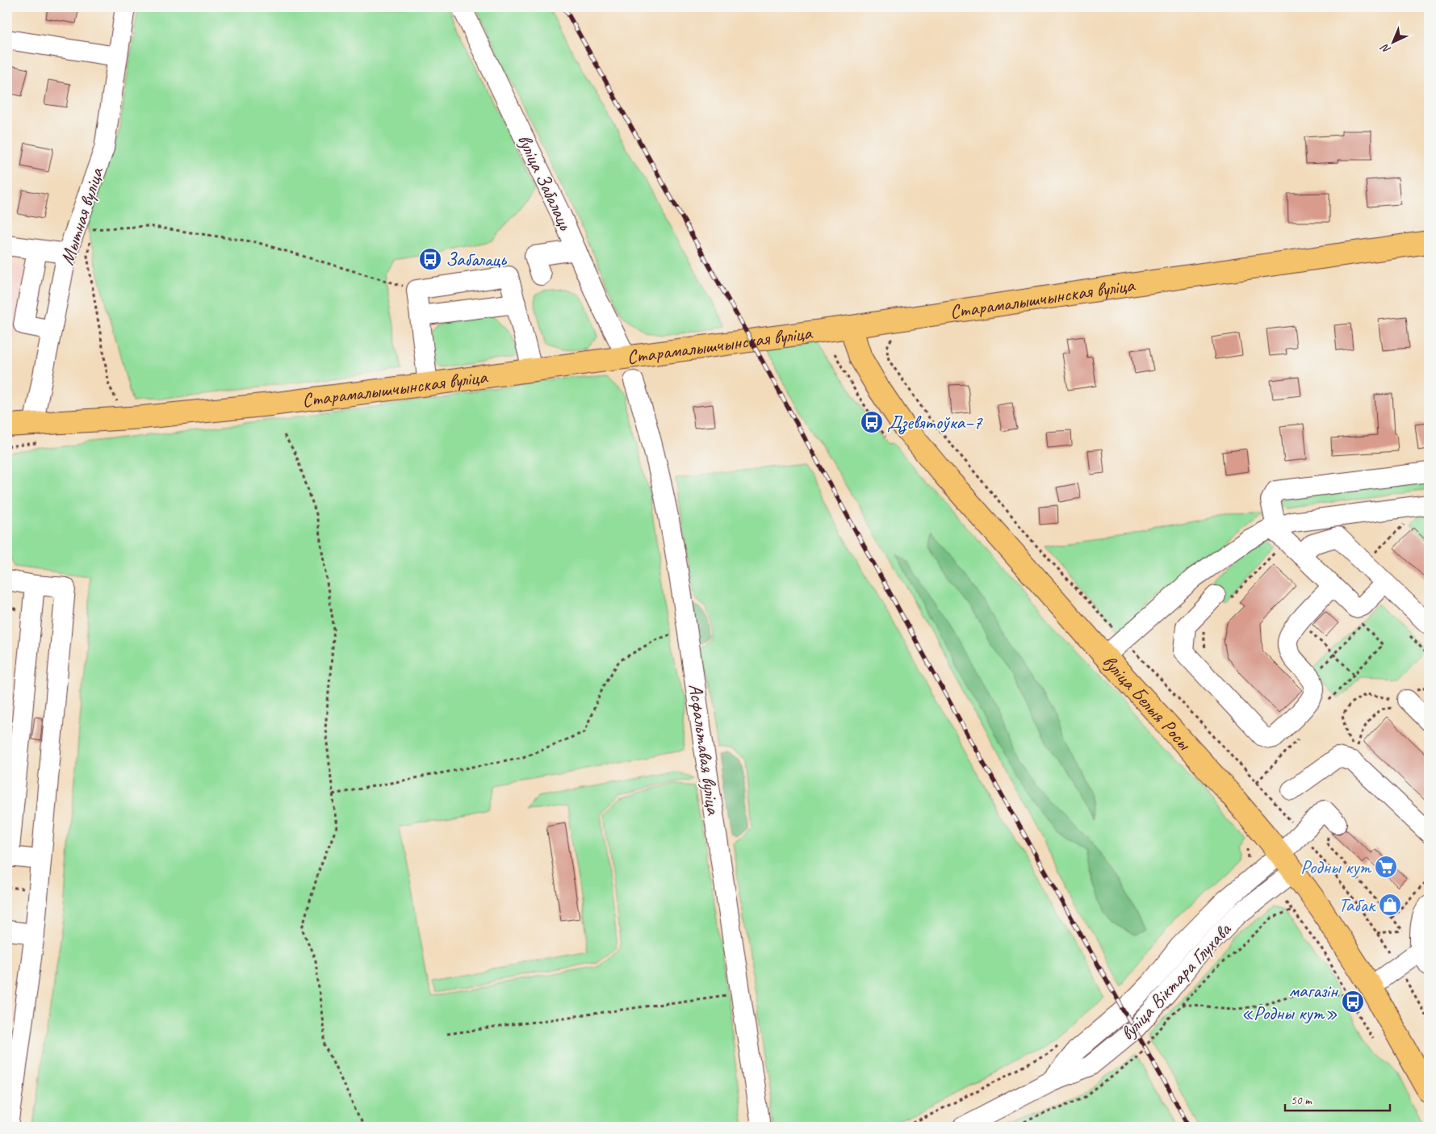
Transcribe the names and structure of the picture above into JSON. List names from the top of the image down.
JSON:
{
  "streets": {
    "main road": ["Старамалышчынская вуліца", "вуліца Белыя Росы"],
    "street": [
      "вуліца Забалаць",
      "Мытная вуліца",
      "Асфальтавая вуліца",
      "вуліца Віктара Глухава"
    ]
  },
  "crossings": [
    ["вуліца Забалаць", "Старамалышчынская вуліца"],
    ["Мытная вуліца", "Старамалышчынская вуліца"],
    ["Старамалышчынская вуліца", "вуліца Белыя Росы"],
    ["вуліца Белыя Росы", "вуліца Віктара Глухава"]
  ],
  "places": {
    "bus stop": ["Забалаць", "Дзевятоўка–7", "магазін «Родны кут»"],
    "supermarket": ["Родны кут"],
    "shop": ["Табак"]
  },
  "scale_bar": "50 m",
  "north": "bottom left"
}
